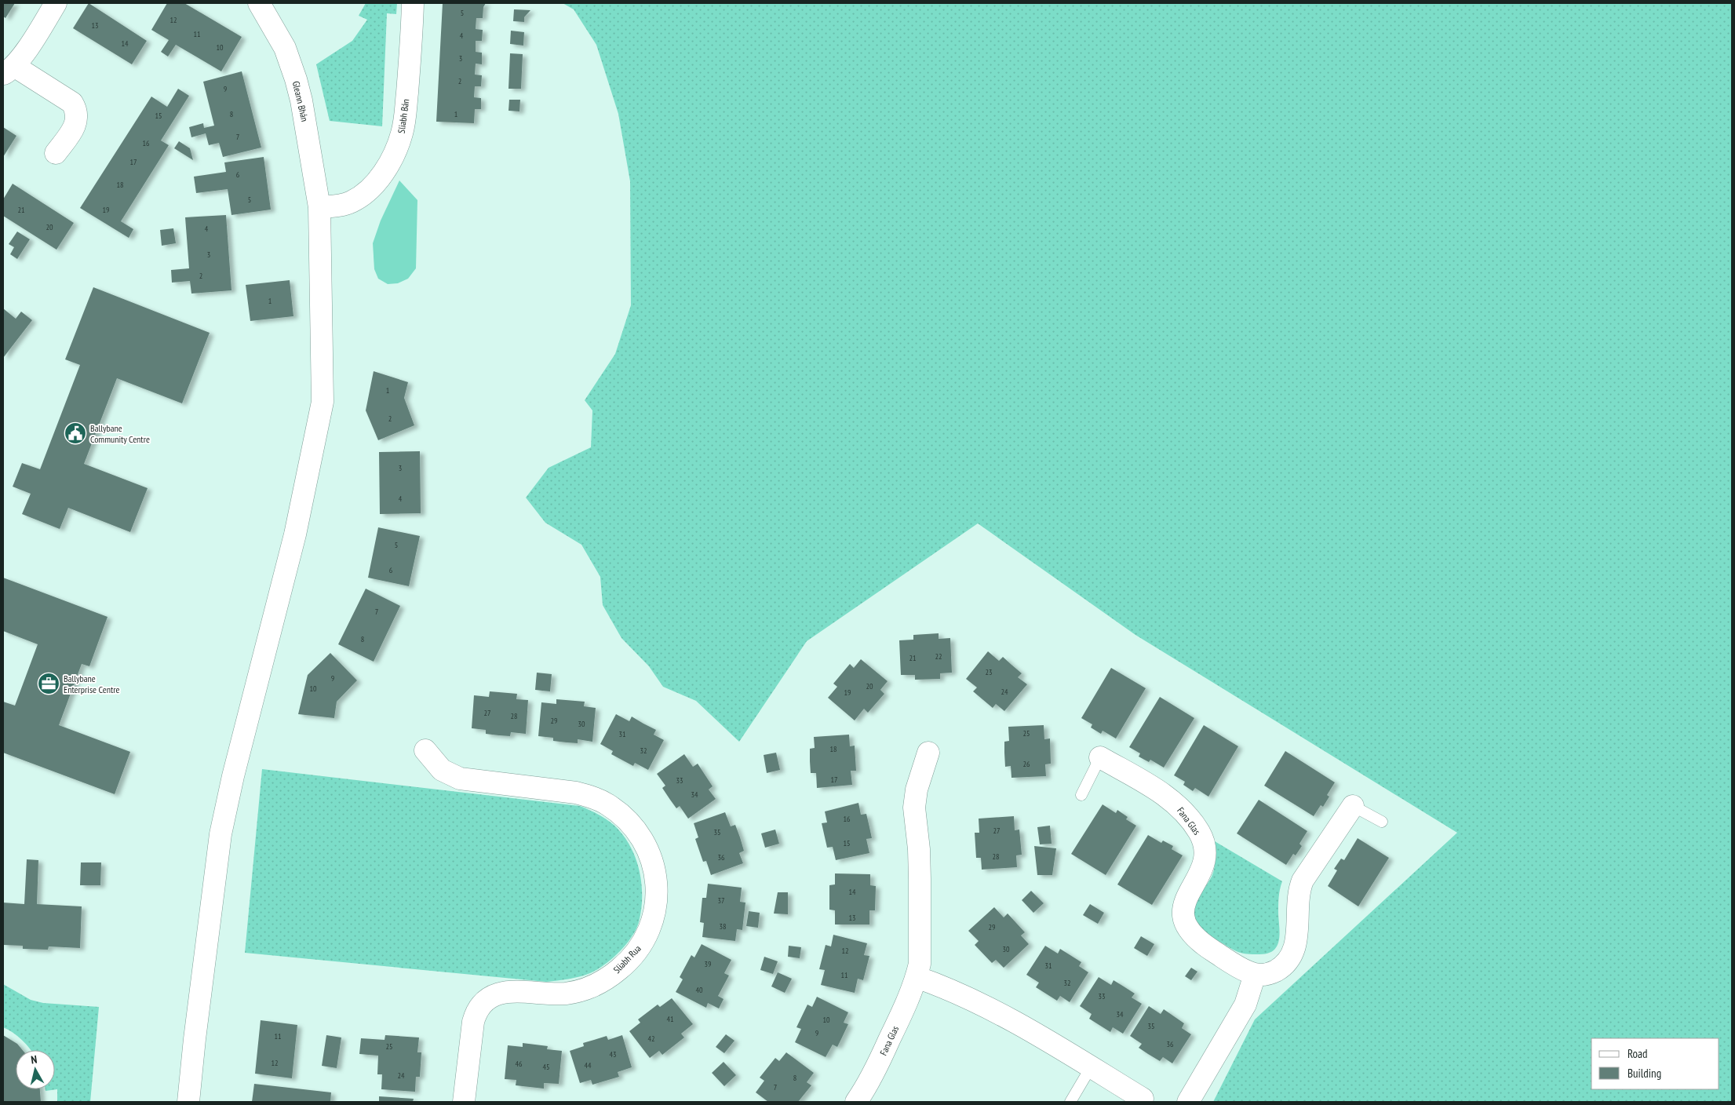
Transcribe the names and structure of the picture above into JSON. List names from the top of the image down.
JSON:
{
  "streets": {
    "street": [
      "Gleann Bhán",
      "Sliabh Bán",
      "Fana Glas",
      "Sliabh Rua"
    ]
  },
  "crossings": [
    ["Gleann Bhán", "Sliabh Bán"]
  ],
  "places": {
    "public building": ["Ballybane Community Centre"],
    "office": ["Ballybane Enterprise Centre"]
  },
  "house_numbers": [
    "5",
    "12",
    "13",
    "11",
    "4",
    "14",
    "10",
    "3",
    "2",
    "9",
    "8",
    "1",
    "15",
    "7",
    "16",
    "17",
    "6",
    "18",
    "5",
    "21",
    "19",
    "20",
    "4",
    "3",
    "2",
    "1",
    "1",
    "2",
    "3",
    "4",
    "5",
    "6",
    "7",
    "8",
    "22",
    "21",
    "23",
    "9",
    "20",
    "10",
    "24",
    "19",
    "27",
    "28",
    "29",
    "30",
    "25",
    "31",
    "18",
    "32",
    "26",
    "17",
    "33",
    "34",
    "16",
    "27",
    "35",
    "15",
    "28",
    "36",
    "14",
    "37",
    "13",
    "38",
    "29",
    "30",
    "12",
    "39",
    "31",
    "11",
    "32",
    "40",
    "33",
    "34",
    "41",
    "10",
    "35",
    "9",
    "11",
    "42",
    "36",
    "25",
    "43",
    "12",
    "46",
    "44",
    "45",
    "24",
    "8",
    "7"
  ],
  "legend": ["Road", "Building"],
  "north": "top"
}
